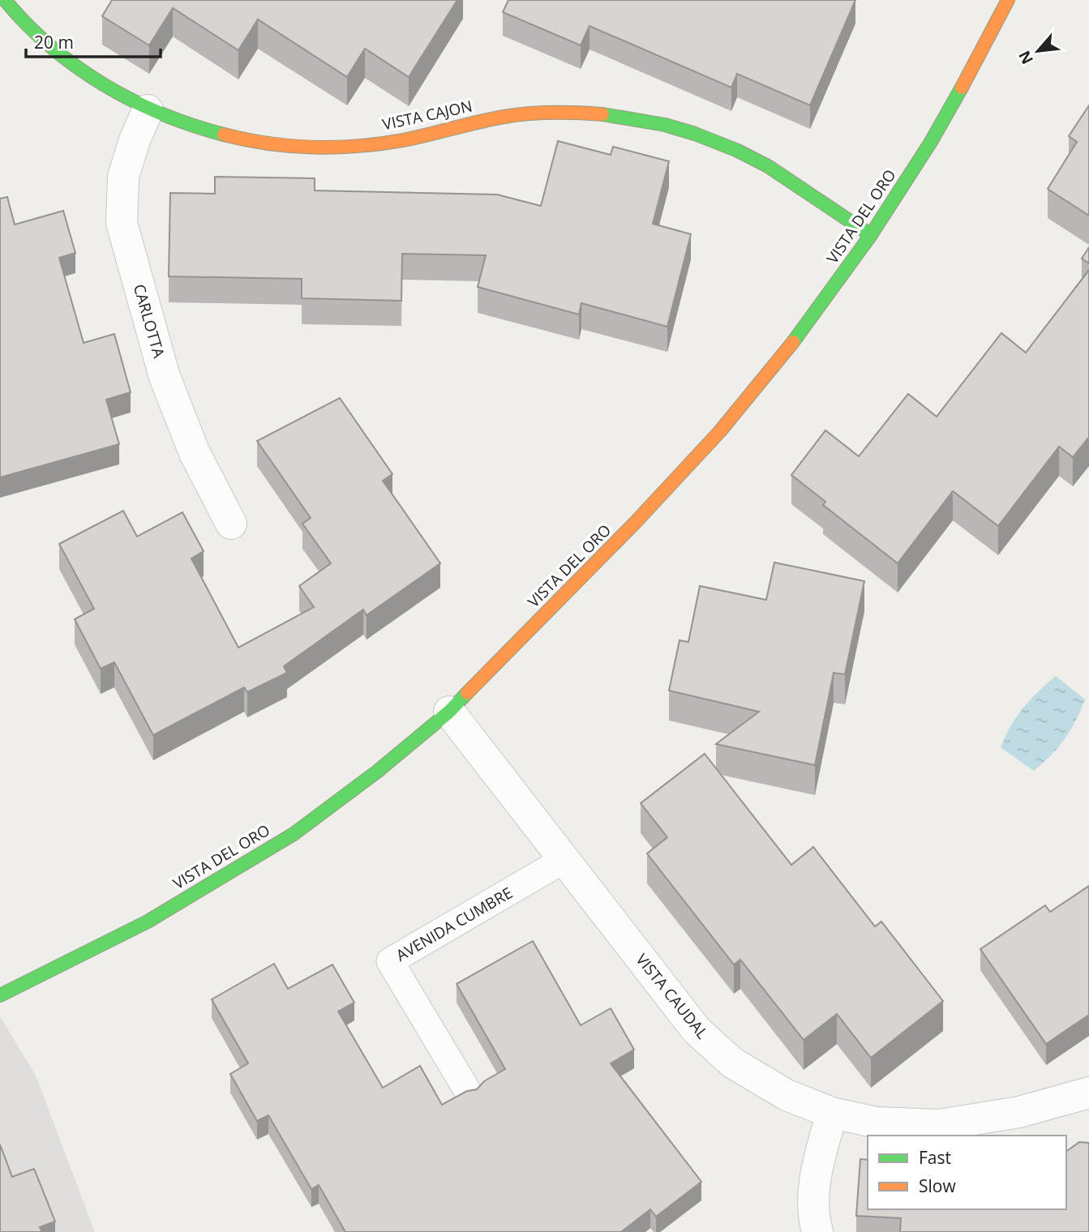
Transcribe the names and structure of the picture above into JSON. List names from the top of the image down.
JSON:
{
  "streets": {
    "street": [
      "VISTA CAJON",
      "VISTA DEL ORO",
      "CARLOTTA",
      "VISTA CAUDAL"
    ],
    "lane": ["AVENIDA CUMBRE"]
  },
  "crossings": [
    ["VISTA CAJON", "VISTA DEL ORO"],
    ["VISTA CAJON", "CARLOTTA"],
    ["VISTA DEL ORO", "VISTA CAUDAL"],
    ["AVENIDA CUMBRE", "VISTA CAUDAL"]
  ],
  "legend": ["Fast", "Slow"],
  "scale_bar": "20 m",
  "north": "bottom left"
}
